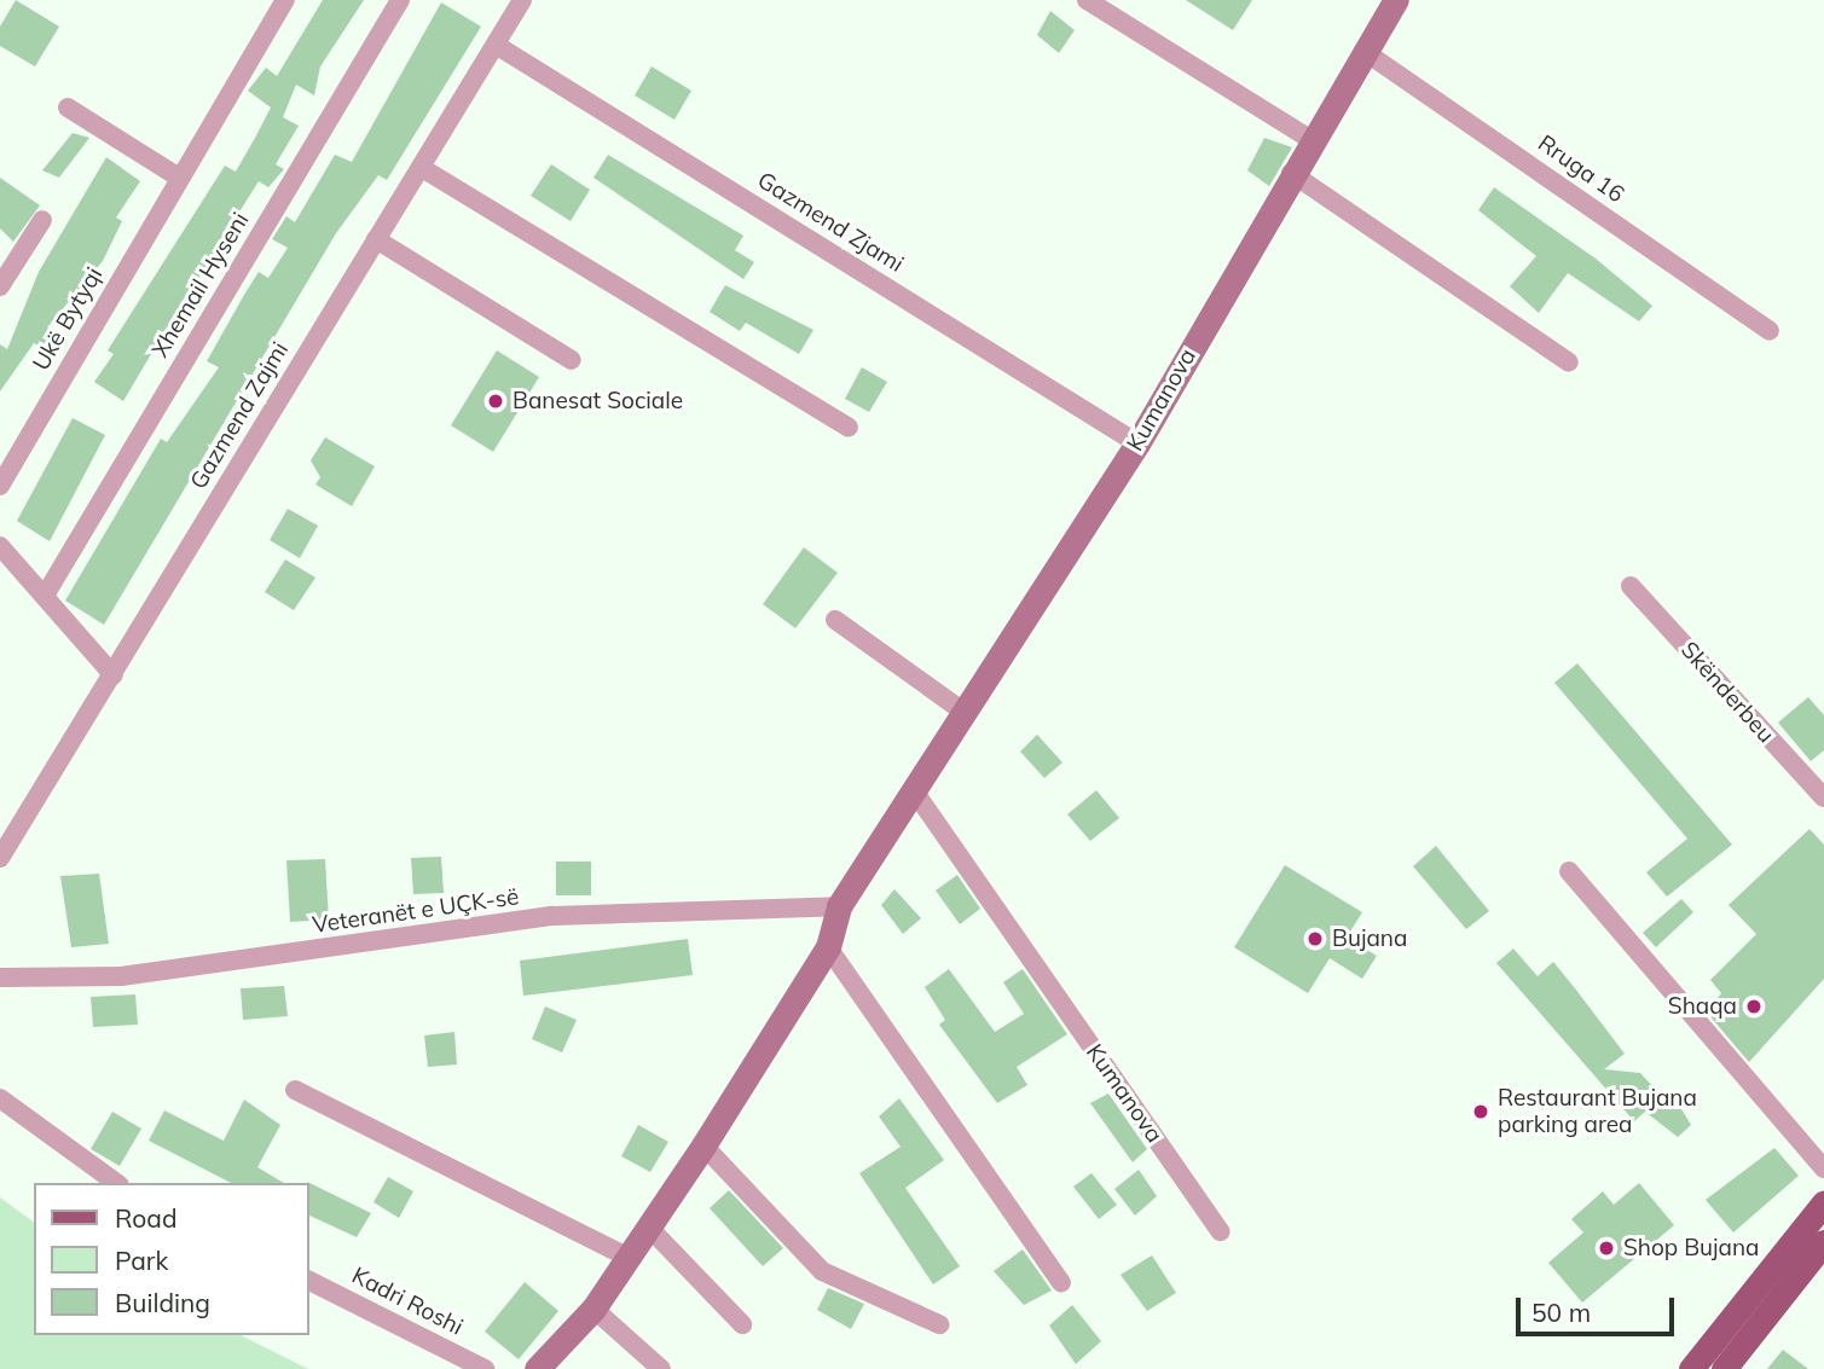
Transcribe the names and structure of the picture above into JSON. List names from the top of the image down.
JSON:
{
  "streets": {
    "main road": ["Kumanova"],
    "street": [
      "Rruga 16",
      "Gazmend Zjami",
      "Xhemail Hyseni",
      "Ukë Bytyqi",
      "Gazmend Zajmi",
      "Skënderbeu",
      "Veteranët e UÇK-së",
      "Kadri Roshi"
    ]
  },
  "crossings": [
    ["Rruga 16", "Kumanova"],
    ["Gazmend Zjami", "Kumanova"],
    ["Gazmend Zjami", "Gazmend Zajmi"],
    ["Kumanova", "Veteranët e UÇK-së"]
  ],
  "places": [
    "Banesat Sociale",
    "Bujana",
    "Shaqa",
    "Restaurant Bujana parking area",
    "Shop Bujana"
  ],
  "legend": ["Road", "Park", "Building"],
  "scale_bar": "50 m"
}
